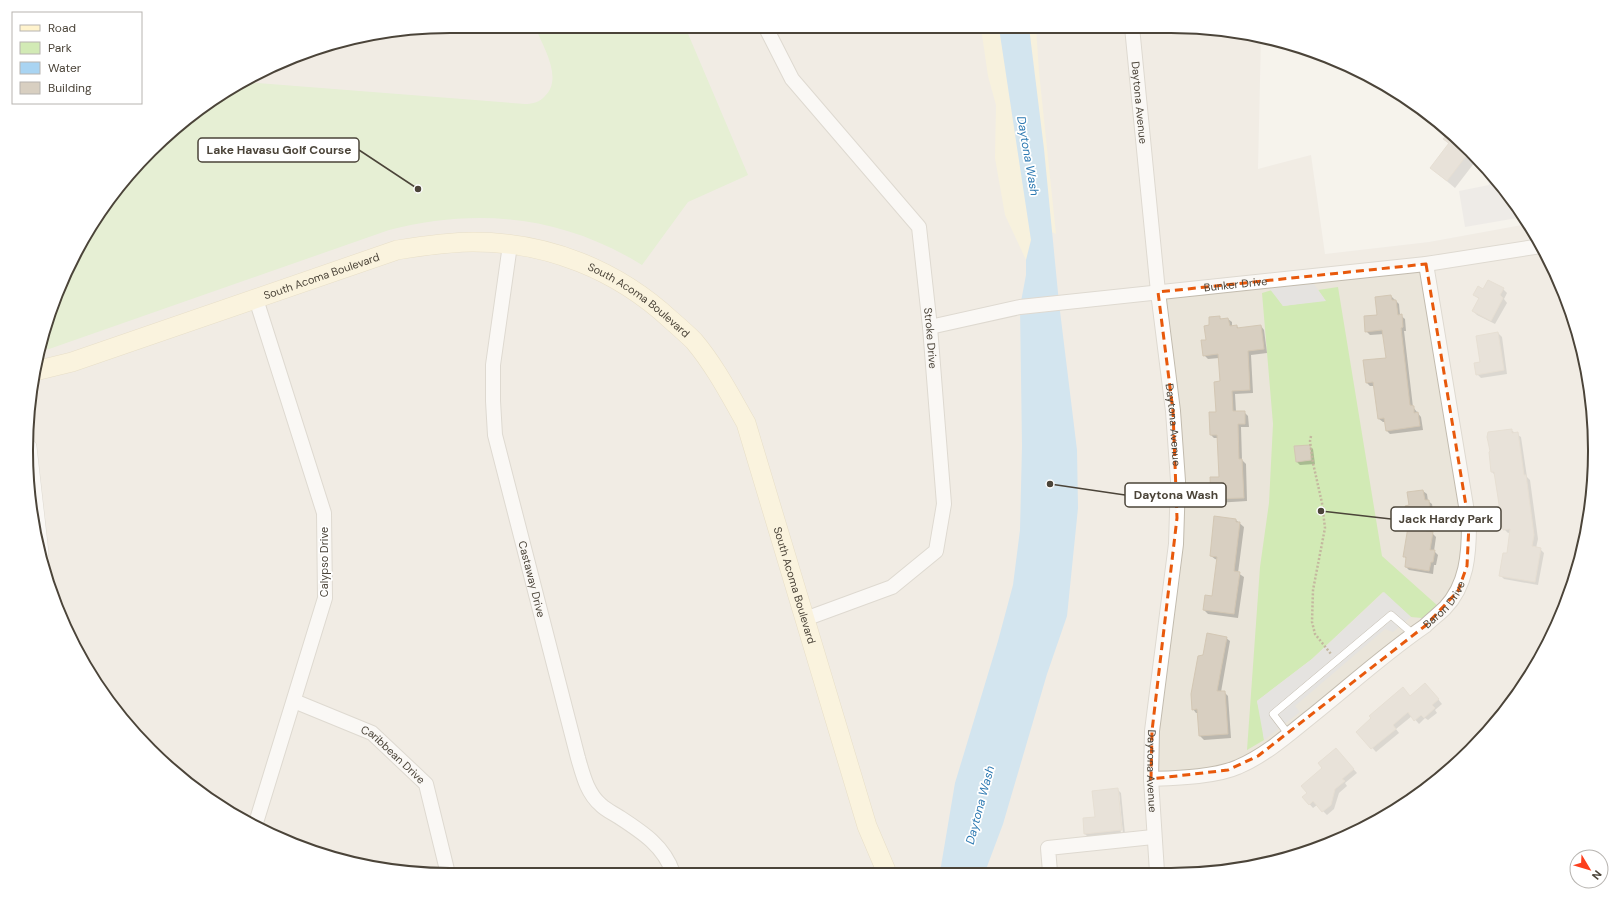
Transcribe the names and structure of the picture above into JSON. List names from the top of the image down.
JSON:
{
  "streets": {
    "main road": ["South Acoma Boulevard"],
    "street": [
      "Daytona Avenue",
      "Bunker Drive",
      "Stroke Drive",
      "Calypso Drive",
      "Castaway Drive",
      "Baron Drive",
      "Caribbean Drive"
    ]
  },
  "crossings": [
    ["Daytona Avenue", "Bunker Drive"],
    ["Daytona Avenue", "Baron Drive"],
    ["South Acoma Boulevard", "Stroke Drive"],
    ["South Acoma Boulevard", "Calypso Drive"],
    ["South Acoma Boulevard", "Castaway Drive"],
    ["Bunker Drive", "Stroke Drive"],
    ["Bunker Drive", "Baron Drive"],
    ["Calypso Drive", "Caribbean Drive"]
  ],
  "water": ["Daytona Wash"],
  "places": ["Lake Havasu Golf Course", "Daytona Wash", "Jack Hardy Park"],
  "legend": [
    "Road",
    "Park",
    "Water",
    "Building"
  ],
  "north": "bottom right"
}
